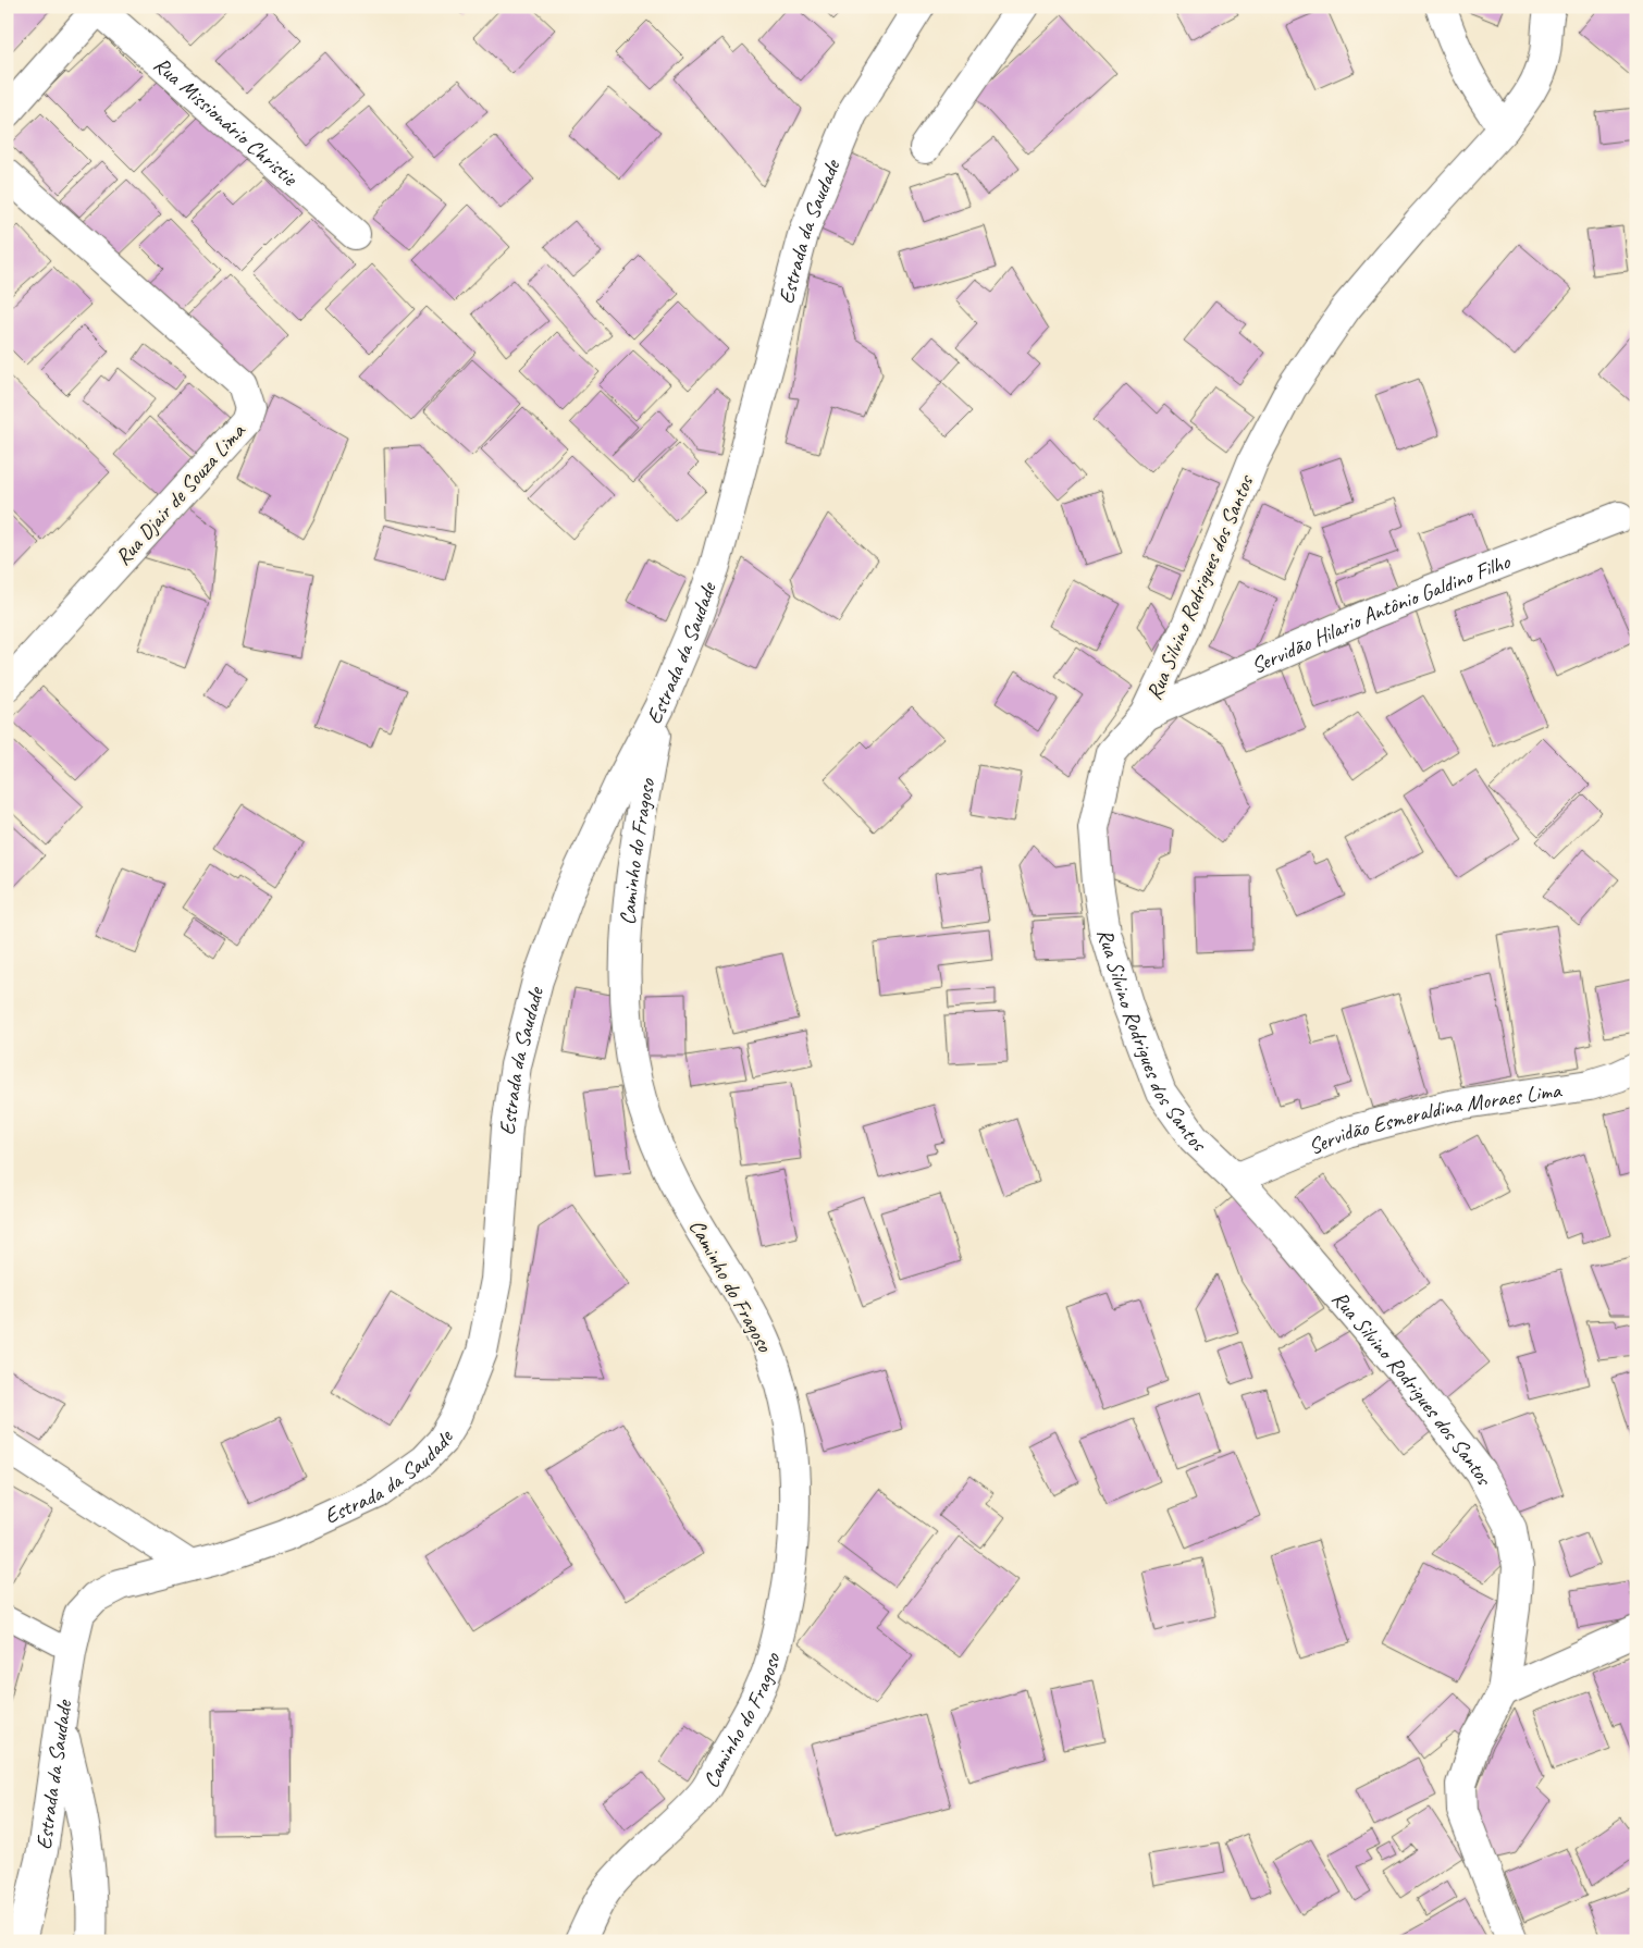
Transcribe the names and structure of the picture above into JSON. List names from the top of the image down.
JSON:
{
  "streets": {
    "street": [
      "Rua Missionário Christie",
      "Estrada da Saudade",
      "Rua Djair de Souza Lima",
      "Rua Silvino Rodrigues dos Santos",
      "Servidão Hilario Antônio Galdino Filho",
      "Caminho do Fragoso",
      "Servidão Esmeraldina Moraes Lima"
    ]
  },
  "crossings": [
    ["Estrada da Saudade", "Caminho do Fragoso"],
    ["Rua Silvino Rodrigues dos Santos", "Servidão Hilario Antônio Galdino Filho"],
    ["Rua Silvino Rodrigues dos Santos", "Servidão Esmeraldina Moraes Lima"]
  ]
}
